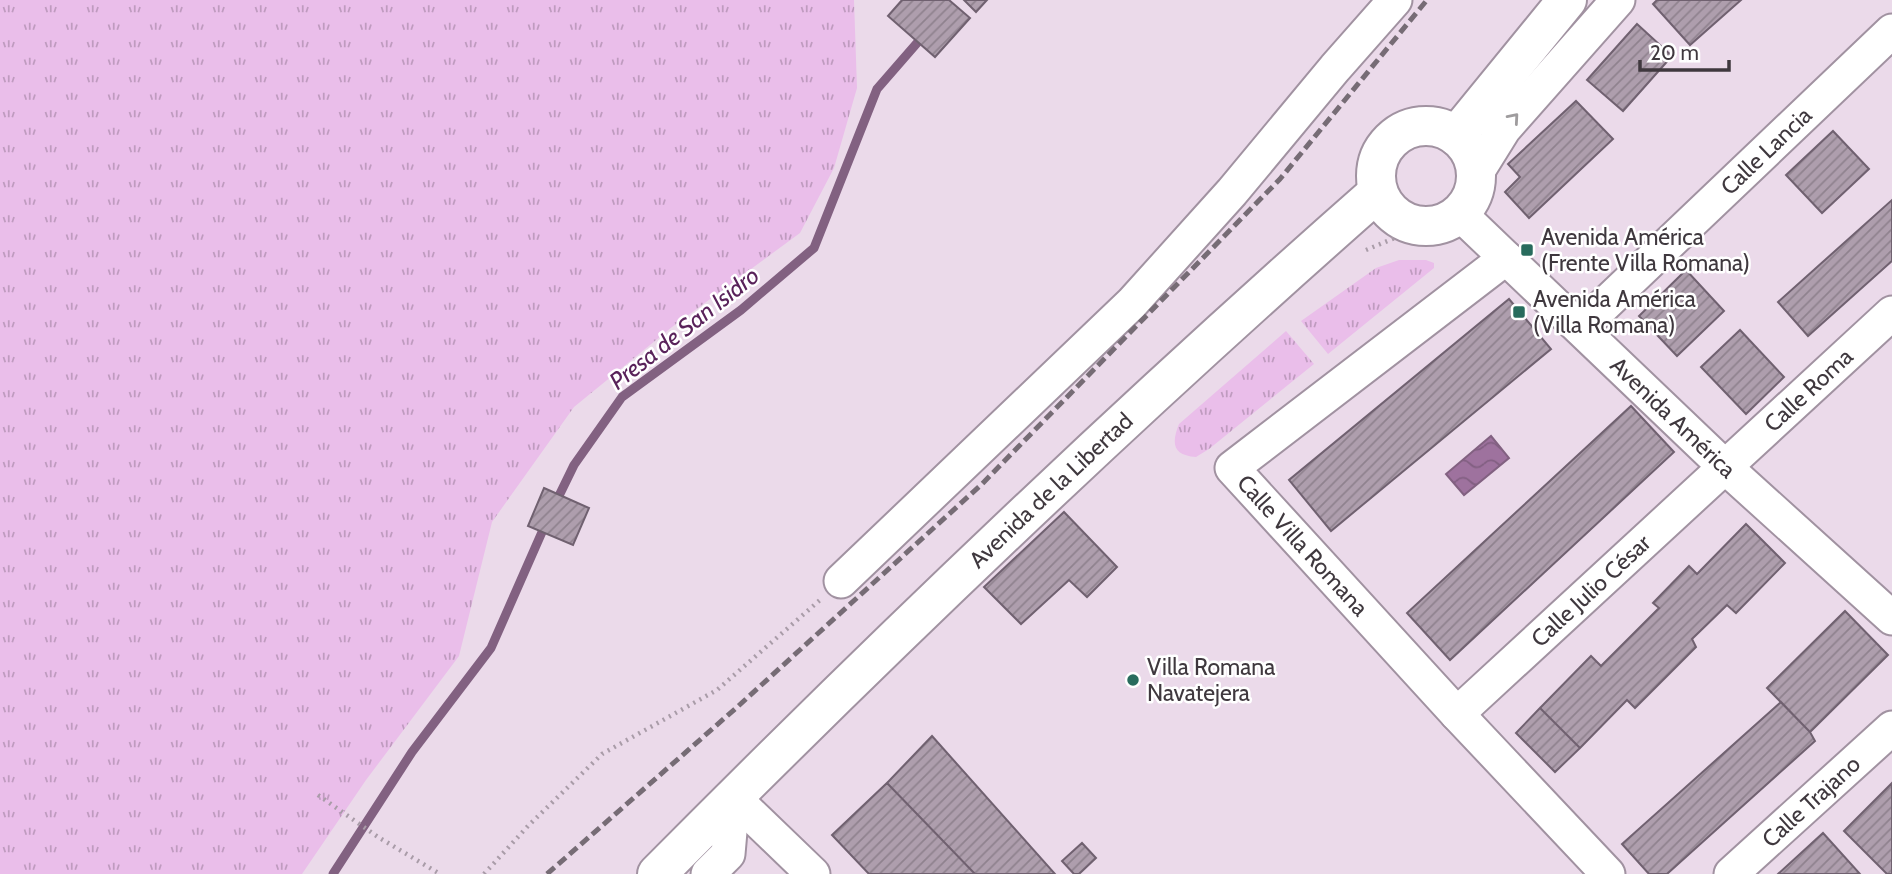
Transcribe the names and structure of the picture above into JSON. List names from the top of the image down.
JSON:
{
  "streets": {
    "main road": ["Avenida de la Libertad"],
    "street": [
      "Calle Lancia",
      "Calle Roma",
      "Avenida América",
      "Calle Villa Romana",
      "Calle Julio César",
      "Calle Trajano"
    ]
  },
  "crossings": [
    ["Calle Lancia", "Avenida América"],
    ["Calle Roma", "Avenida América"],
    ["Calle Roma", "Calle Julio César"],
    ["Avenida América", "Avenida de la Libertad"],
    ["Avenida América", "Calle Villa Romana"],
    ["Avenida América", "Calle Julio César"],
    ["Calle Villa Romana", "Calle Julio César"]
  ],
  "water": ["Presa de San Isidro"],
  "places": {
    "transit": ["Avenida América (Frente Villa Romana)", "Avenida América (Villa Romana)"],
    "other": ["Villa Romana Navatejera"]
  },
  "scale_bar": "20 m"
}
